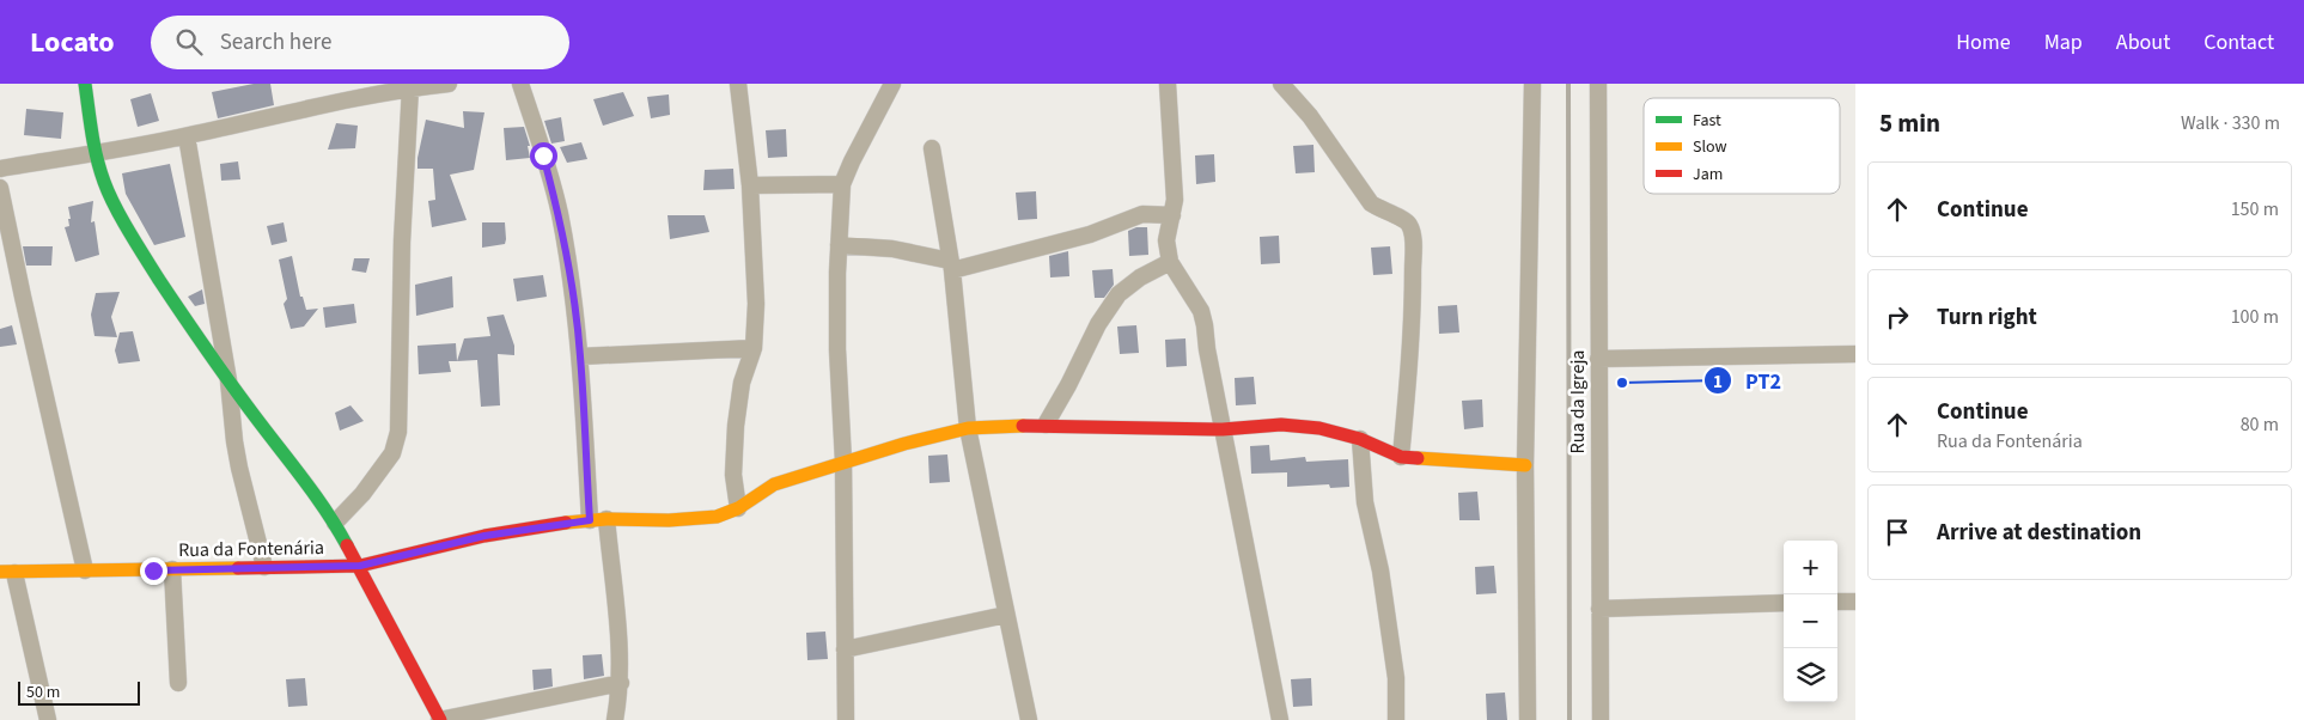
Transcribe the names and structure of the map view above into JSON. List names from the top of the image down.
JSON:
{
  "streets": {
    "street": ["Rua da Igreja", "Rua da Fontenária"]
  },
  "places": ["PT2"],
  "legend": ["Fast", "Slow", "Jam"],
  "scale_bar": "50 m",
  "page": {
    "header": "Locato",
    "search": "Search here",
    "nav": [
      "Home",
      "Map",
      "About",
      "Contact"
    ],
    "heading": ["5 min", "Walk · 330 m"],
    "list": [
      ["Continue", "150 m"],
      ["Turn right", "100 m"],
      ["Continue", "Rua da Fontenária", "80 m"],
      "Arrive at destination"
    ],
    "map_buttons": ["+", "−"],
    "scale": "50 m"
  }
}
